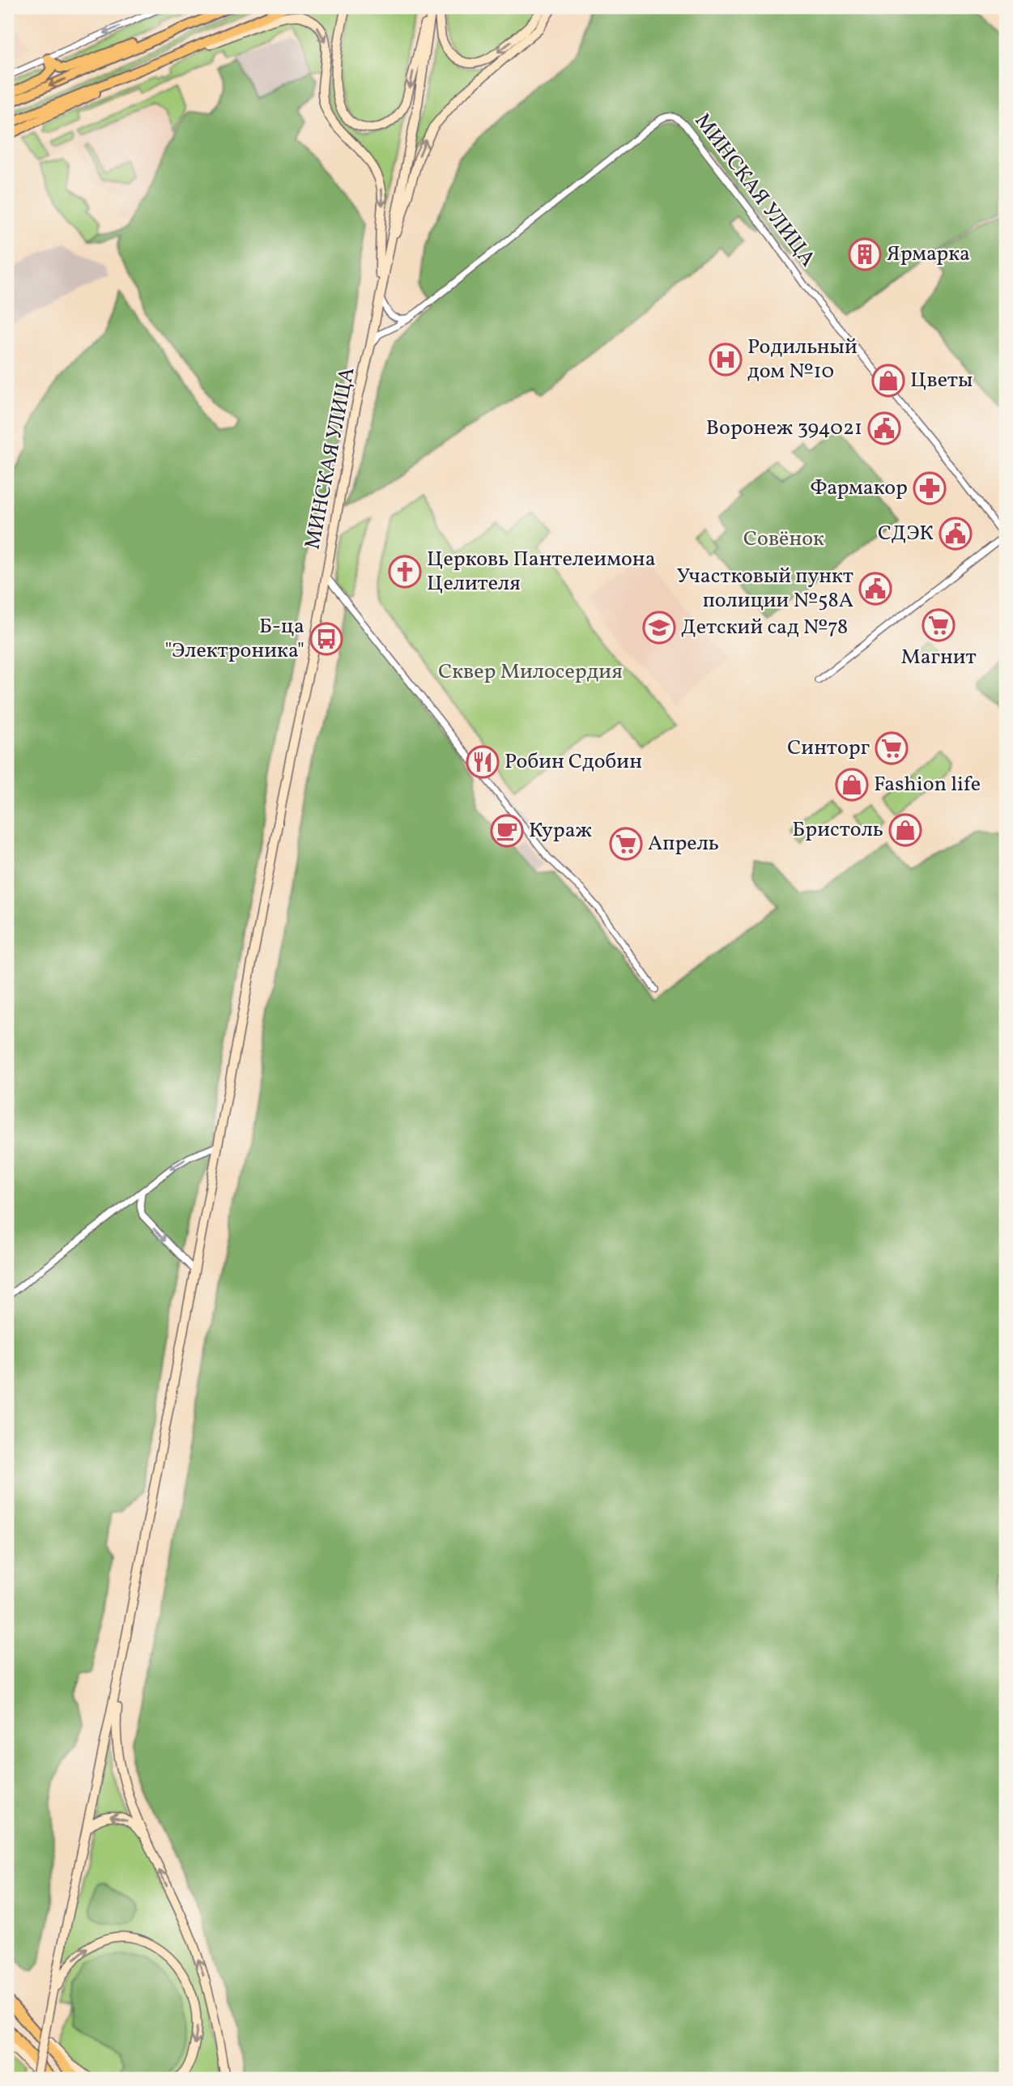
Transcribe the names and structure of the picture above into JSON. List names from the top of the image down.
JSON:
{
  "streets": {
    "street": ["МИНСКАЯ УЛИЦА"]
  },
  "parks": ["Совёнок", "Сквер Милосердия"],
  "places": {
    "building": ["Ярмарка"],
    "hospital": ["Родильный дом №10"],
    "shop": ["Цветы", "Fashion life", "Бристоль"],
    "public building": ["Воронеж 394021", "СДЭК", "Участковый пункт полиции №58А"],
    "pharmacy": ["Фармакор"],
    "church": ["Церковь Пантелеимона Целителя"],
    "supermarket": ["Магнит", "Синторг", "Апрель"],
    "school or university": ["Детский сад №78"],
    "bus stop": ["Б-ца \"Электроника\""],
    "restaurant": ["Робин Сдобин"],
    "cafe": ["Кураж"]
  }
}
